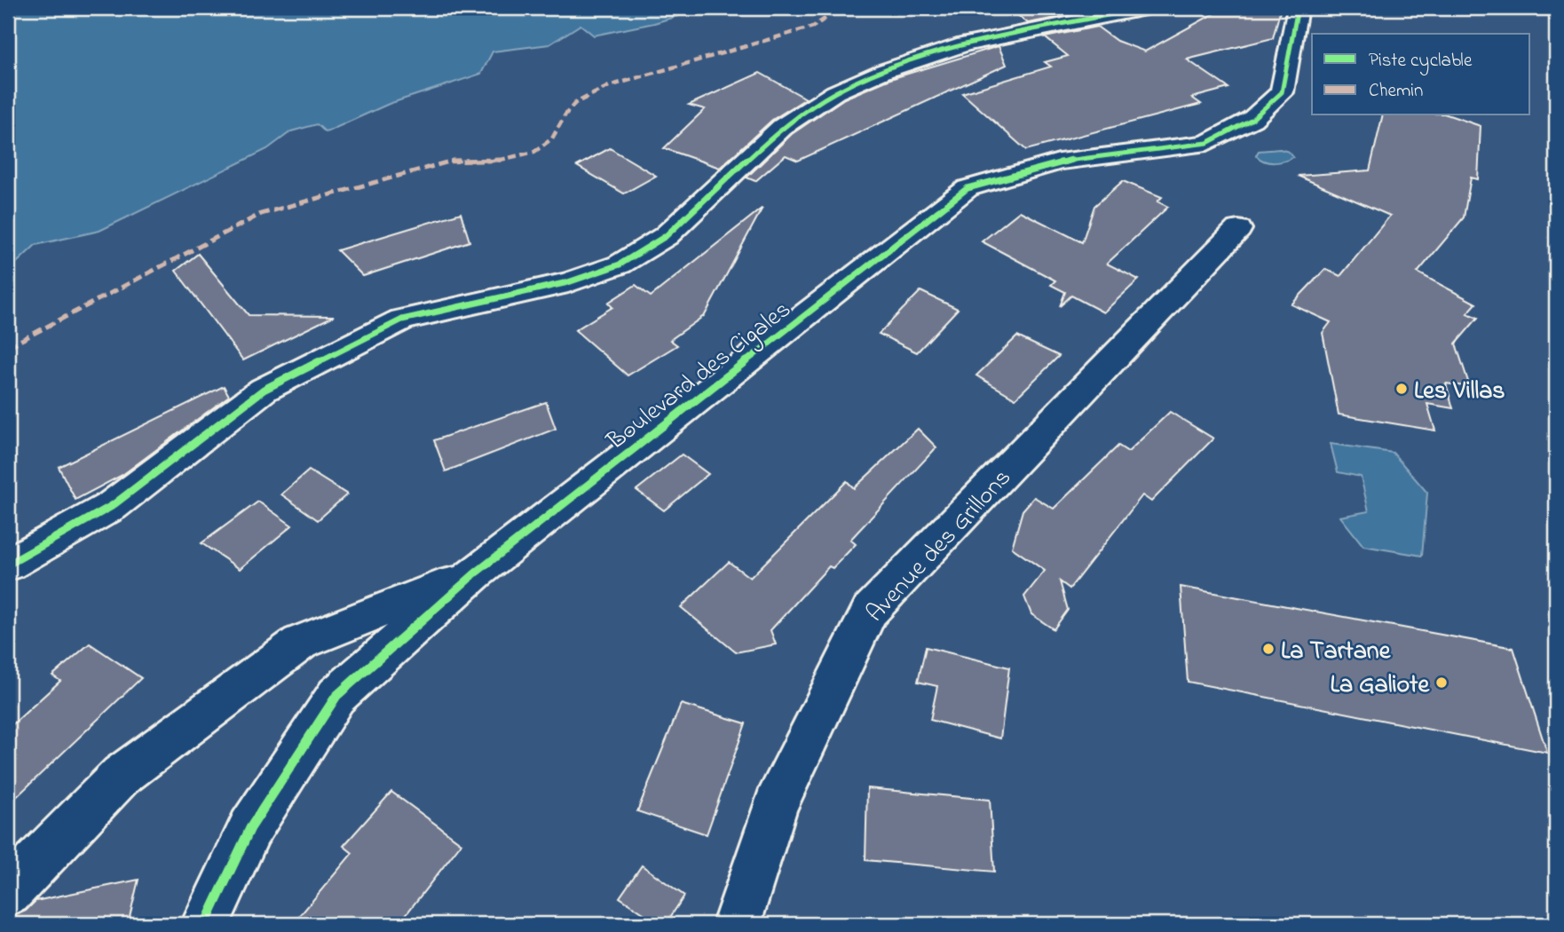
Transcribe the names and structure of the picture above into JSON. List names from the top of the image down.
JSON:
{
  "streets": {
    "street": ["Boulevard des Cigales", "Avenue des Grillons"]
  },
  "places": ["Les Villas", "La Tartane", "La Galiote"],
  "legend": ["Piste cyclable", "Chemin"]
}
